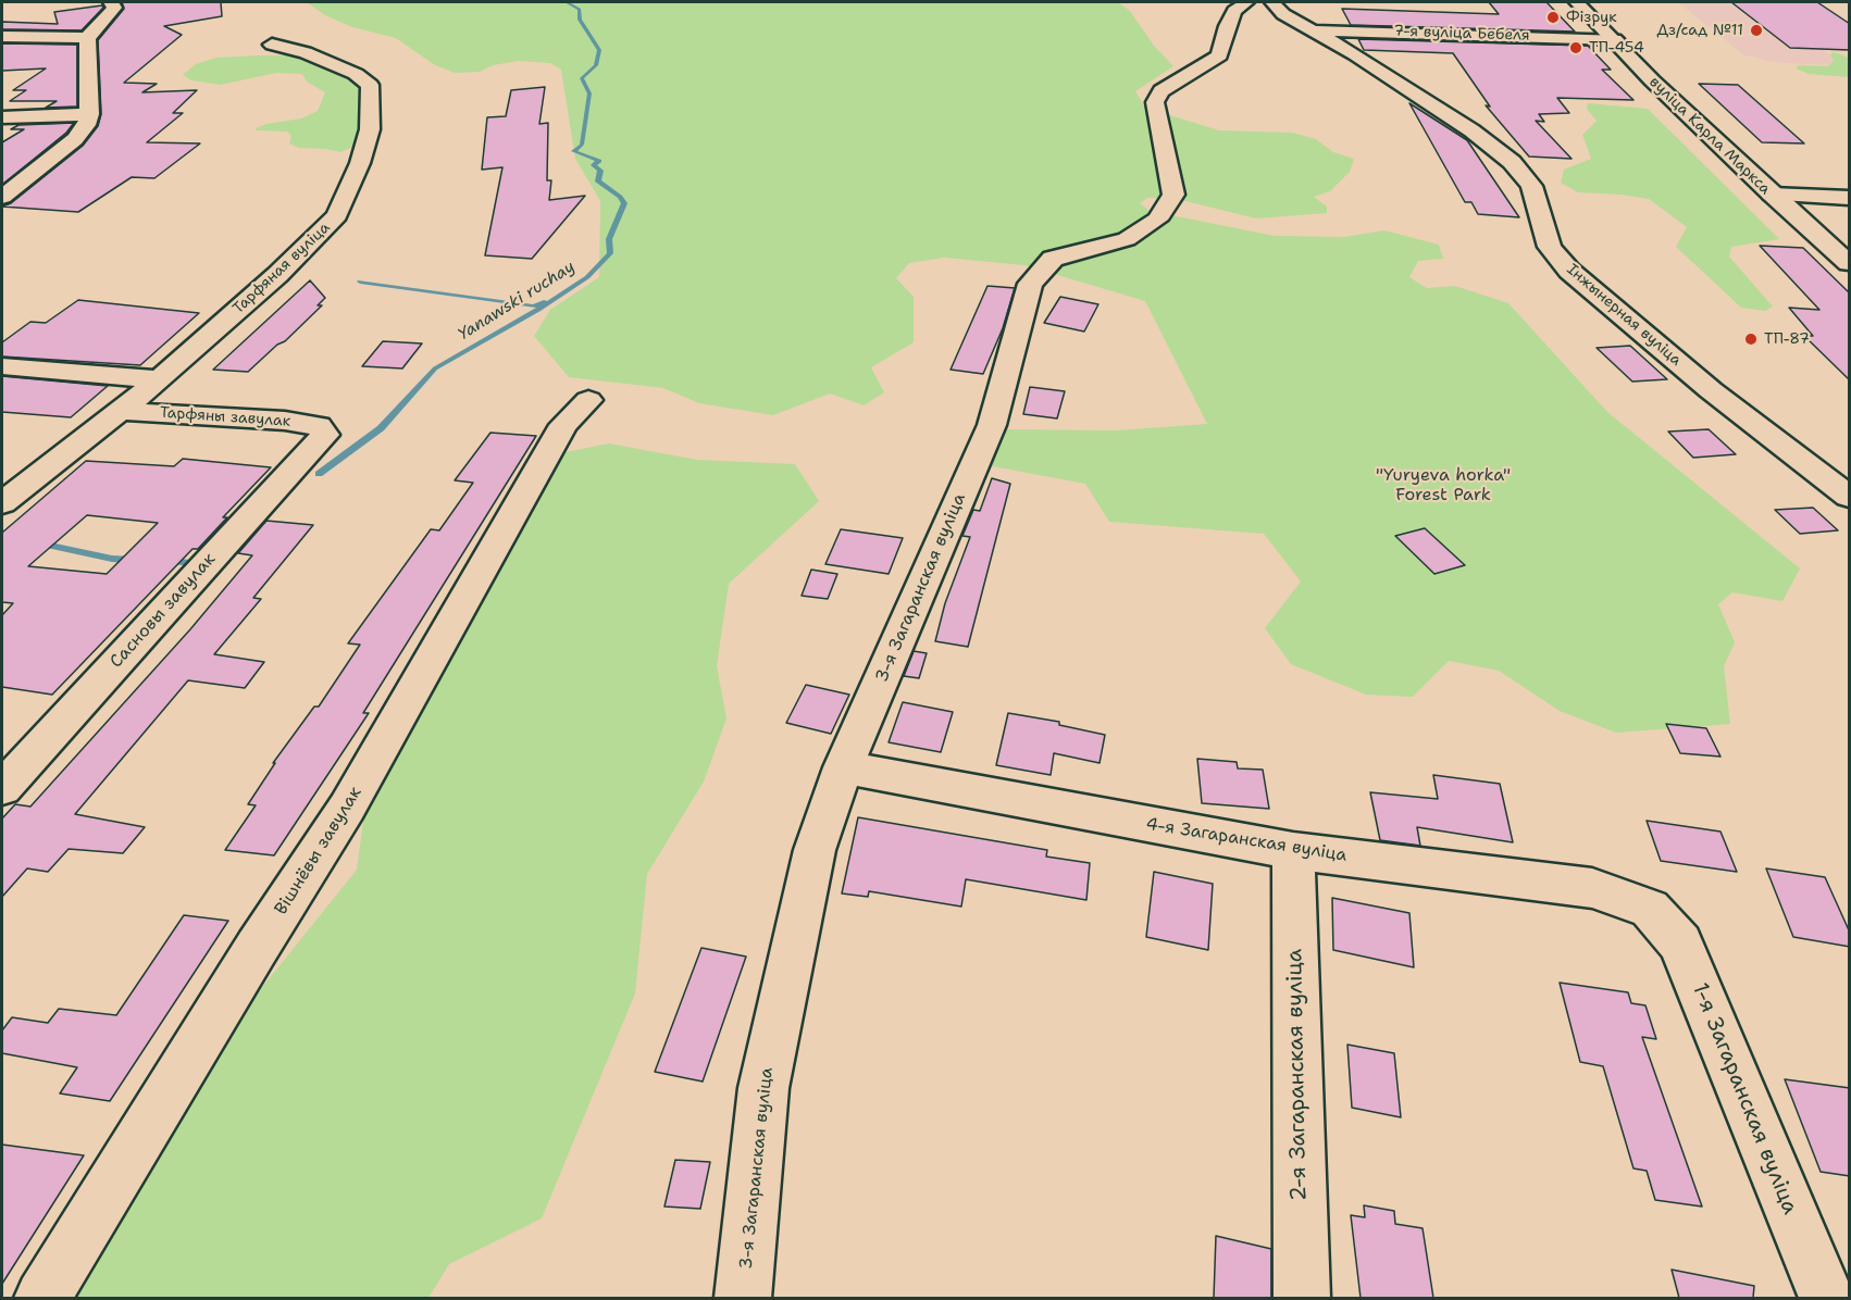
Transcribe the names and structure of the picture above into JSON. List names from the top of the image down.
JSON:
{
  "streets": {
    "street": [
      "7-я вуліца Бебеля",
      "вуліца Карла Маркса",
      "Тарфяная вуліца",
      "Інжынерная вуліца",
      "Тарфяны завулак",
      "3-я Загаранская вуліца",
      "Сасновы завулак",
      "4-я Загаранская вуліца",
      "Вішнёвы завулак",
      "2-я Загаранская вуліца",
      "1-я Загаранская вуліца"
    ]
  },
  "crossings": [
    ["7-я вуліца Бебеля", "вуліца Карла Маркса"],
    ["7-я вуліца Бебеля", "Інжынерная вуліца"],
    ["Тарфяная вуліца", "Тарфяны завулак"],
    ["Тарфяны завулак", "Сасновы завулак"],
    ["3-я Загаранская вуліца", "4-я Загаранская вуліца"],
    ["4-я Загаранская вуліца", "2-я Загаранская вуліца"],
    ["4-я Загаранская вуліца", "1-я Загаранская вуліца"]
  ],
  "water": ["Yanawski ruchay"],
  "parks": ["\"Yuryeva horka\" Forest Park"],
  "places": [
    "Фізрук",
    "Дз/сад №11",
    "ТП-454",
    "ТП-87"
  ]
}
